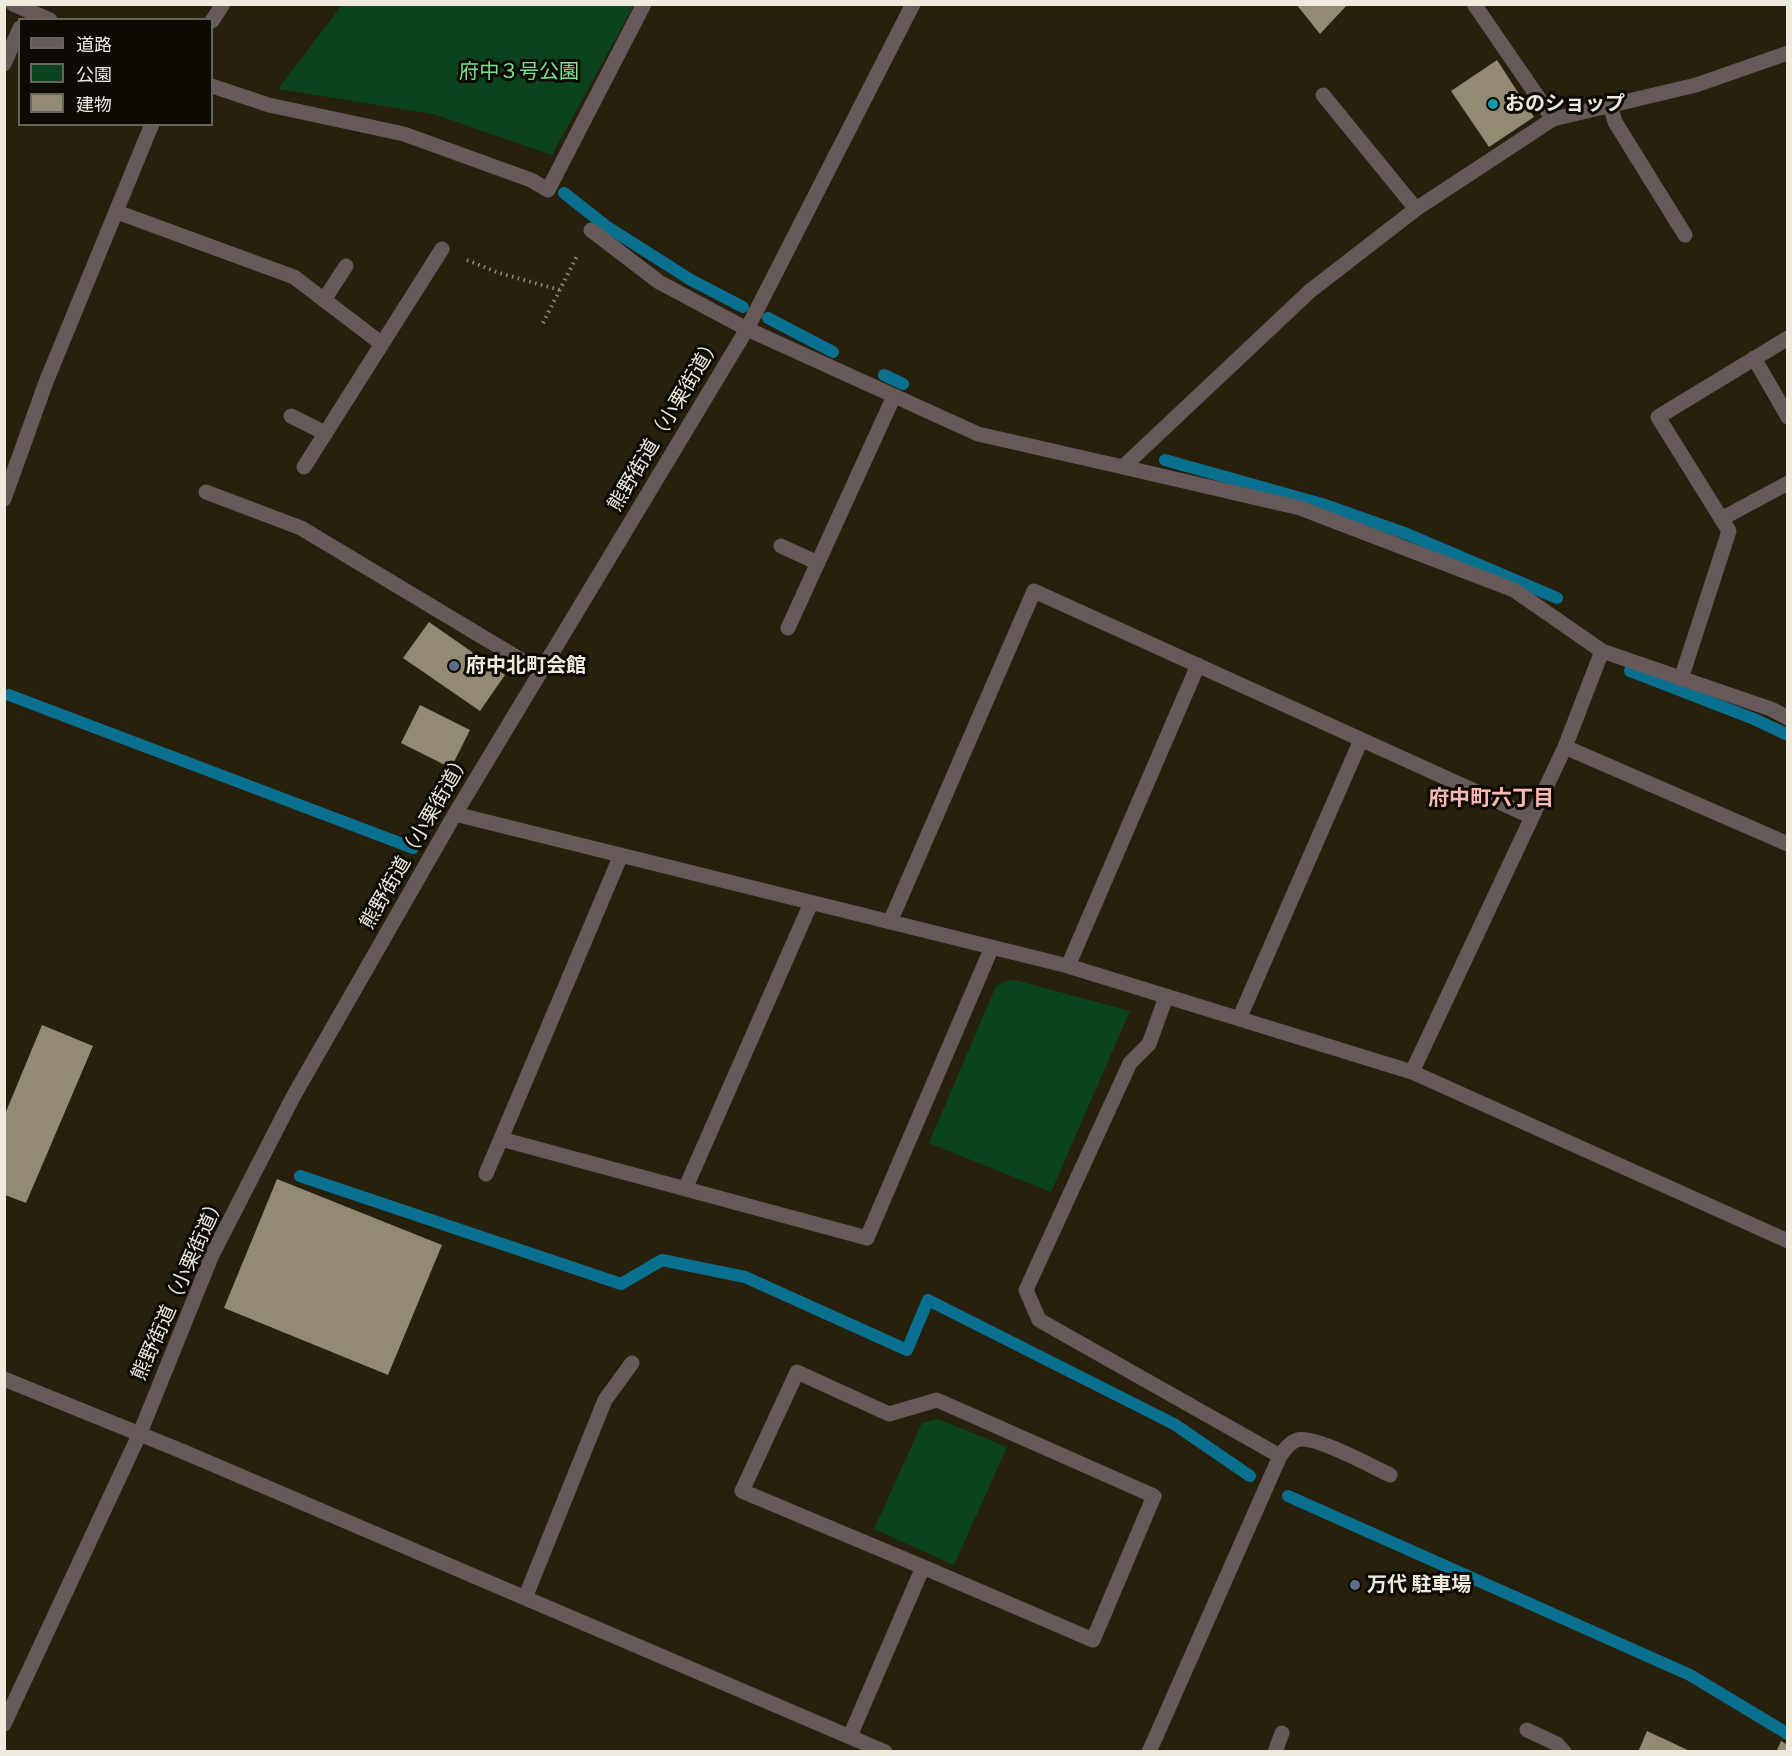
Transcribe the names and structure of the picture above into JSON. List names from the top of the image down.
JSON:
{
  "streets": {
    "street": ["熊野街道（小栗街道）"]
  },
  "districts": ["府中町六丁目"],
  "parks": ["府中３号公園"],
  "places": ["おのショップ", "府中北町会館", "万代 駐車場"],
  "legend": ["道路", "公園", "建物"]
}
